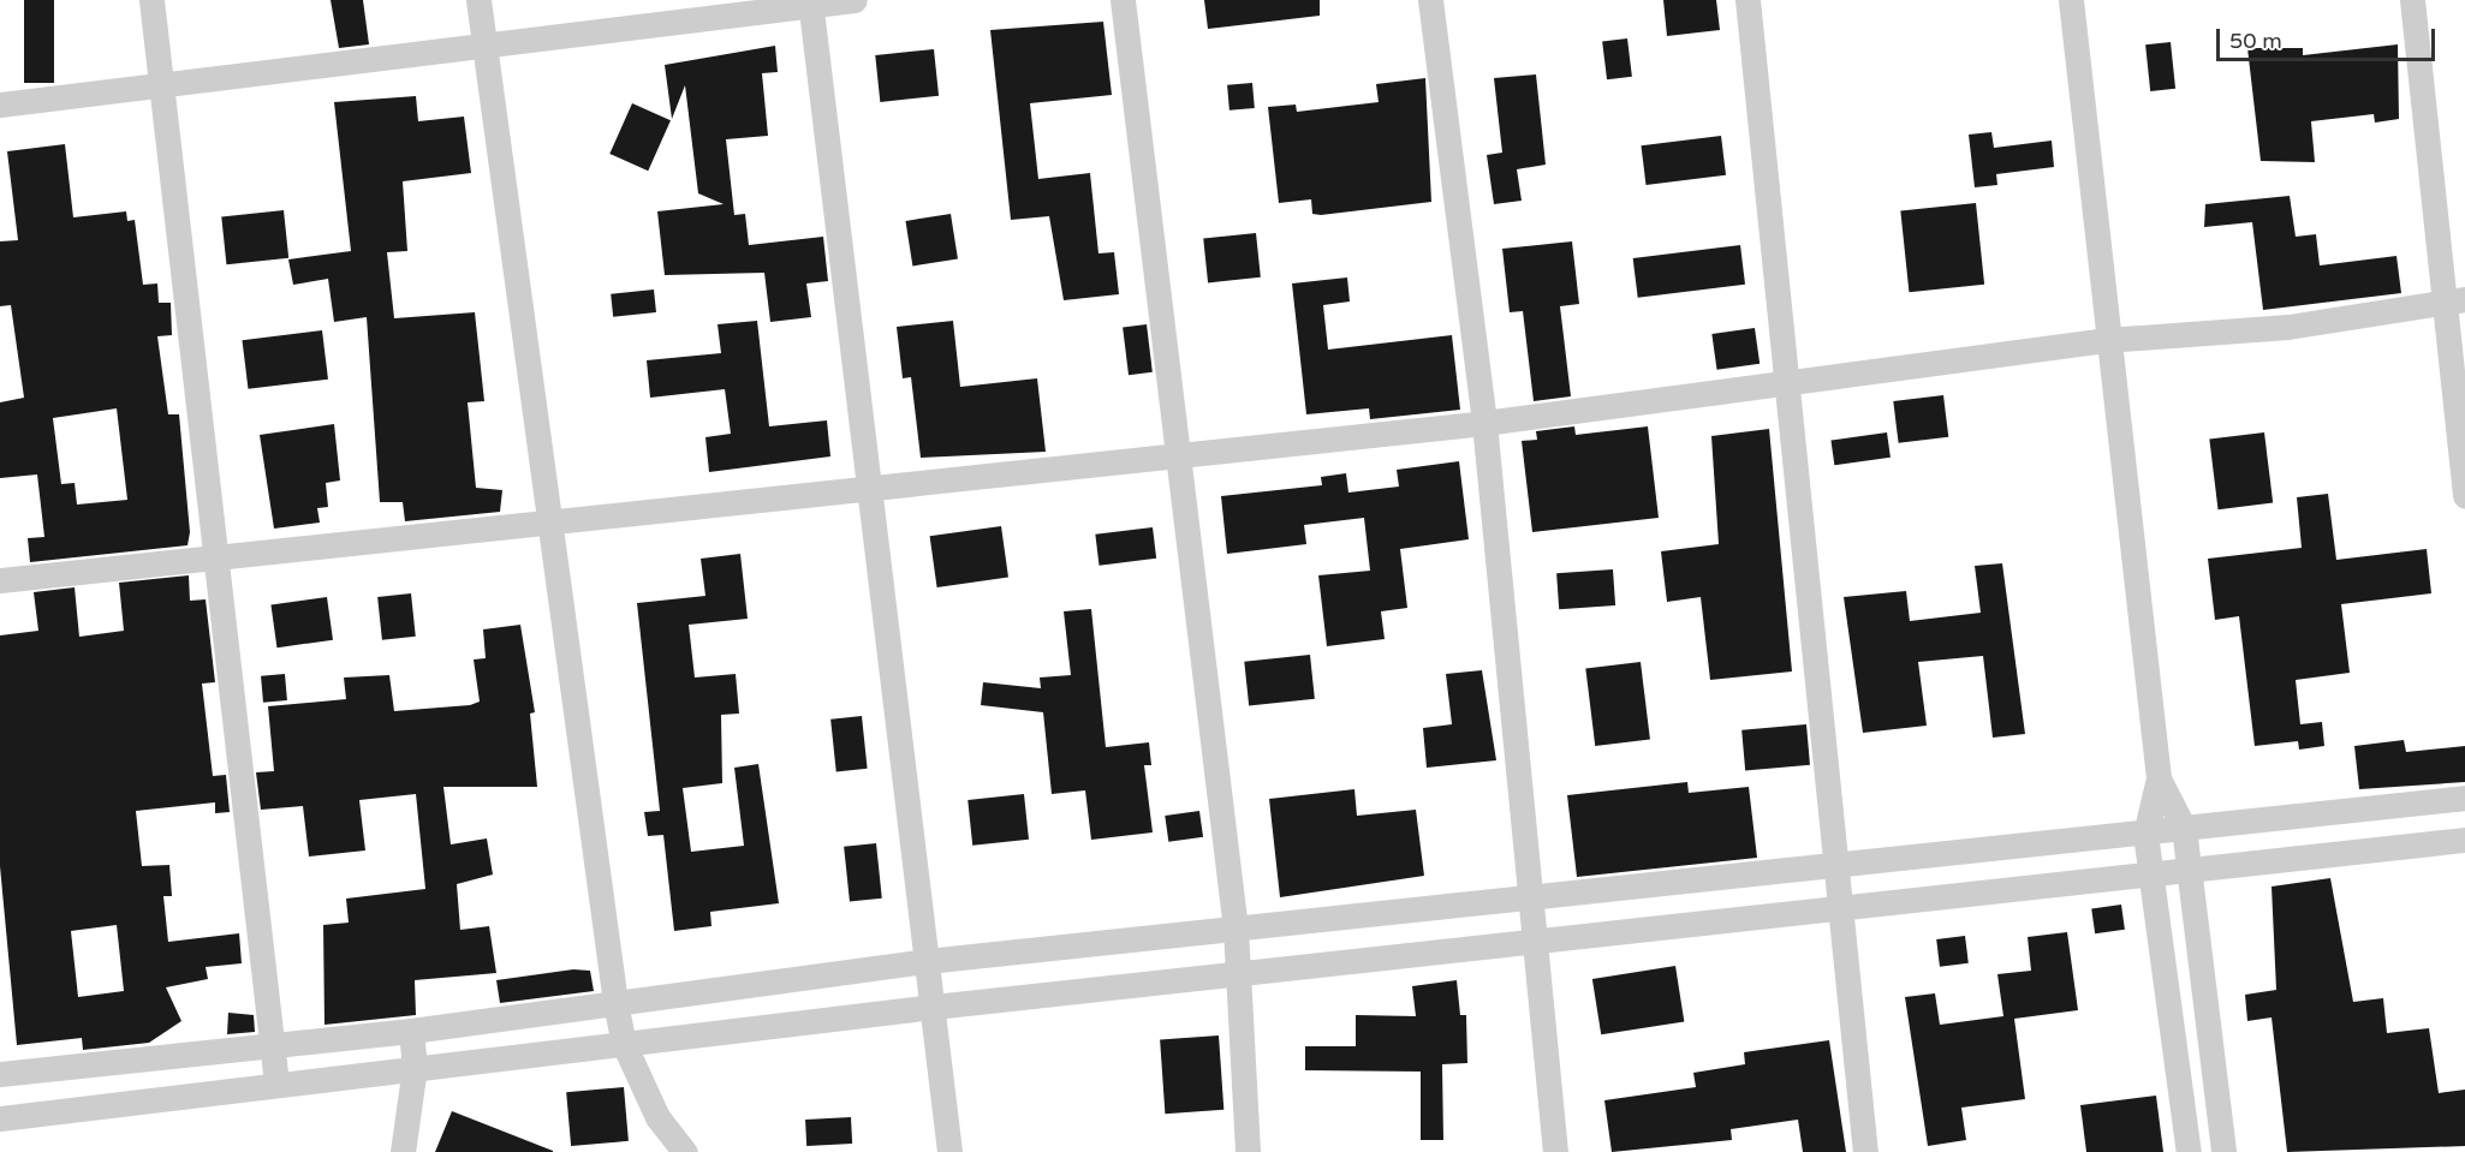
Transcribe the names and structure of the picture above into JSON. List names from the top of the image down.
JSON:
{
  "scale_bar": "50 m"
}
